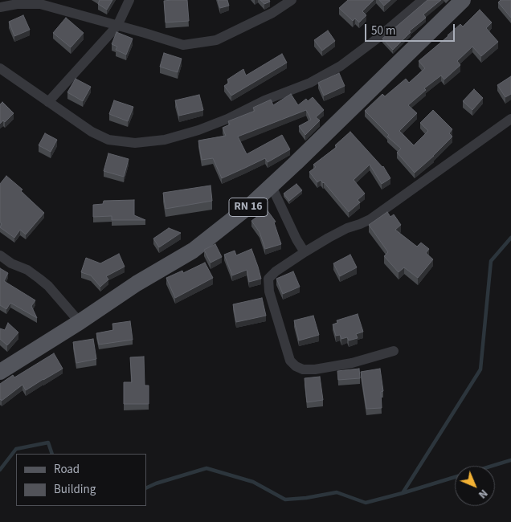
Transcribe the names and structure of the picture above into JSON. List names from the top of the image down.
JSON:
{
  "streets": {
    "main road": ["RN 16"]
  },
  "legend": ["Road", "Building"],
  "scale_bar": "50 m",
  "north": "bottom right"
}
